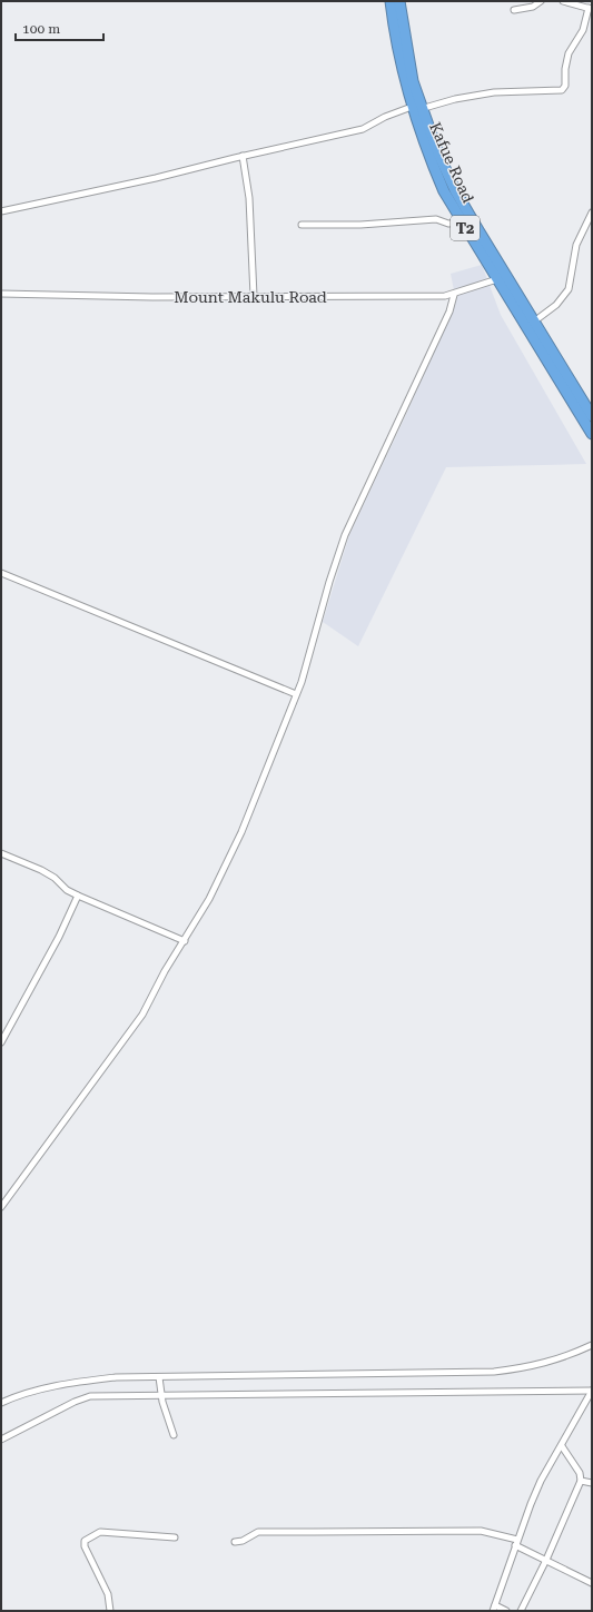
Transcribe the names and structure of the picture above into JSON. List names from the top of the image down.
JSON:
{
  "streets": {
    "highway": ["Kafue Road", "T2"],
    "street": ["Mount Makulu Road"]
  },
  "crossings": [
    ["Kafue Road", "Mount Makulu Road"]
  ],
  "scale_bar": "100 m"
}
